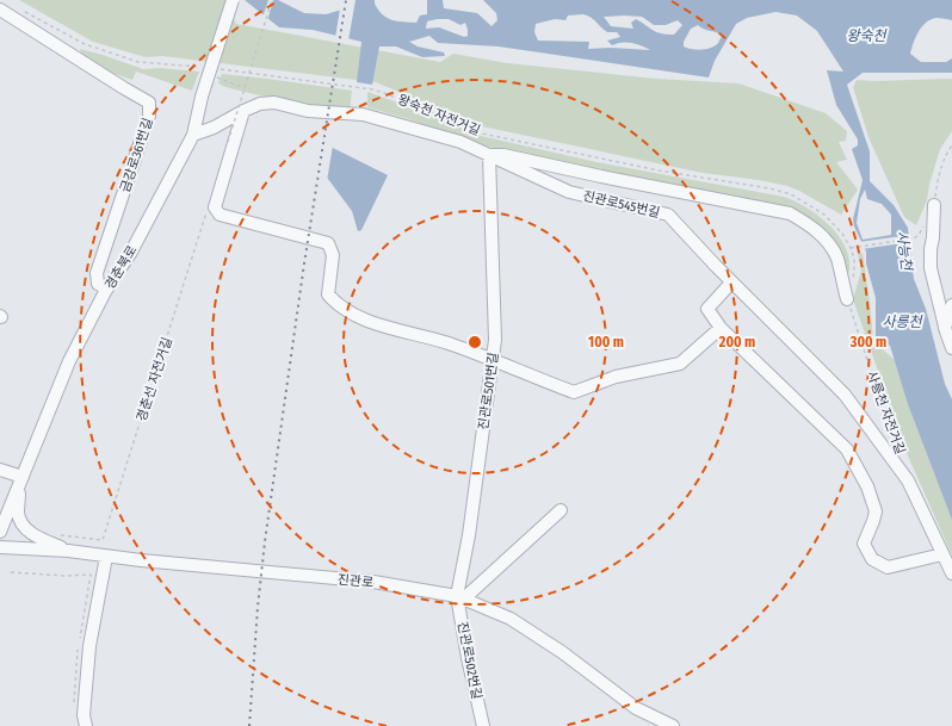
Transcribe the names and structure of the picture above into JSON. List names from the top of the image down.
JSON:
{
  "streets": {
    "street": [
      "금강로361번길",
      "진관로545번길",
      "경춘북로",
      "진관로501번길",
      "진관로",
      "진관로502번길"
    ],
    "path": ["왕숙천 자전거길", "경춘선 자전거길", "사릉천 자전거길"]
  },
  "crossings": [
    ["금강로361번길", "경춘북로"],
    ["진관로545번길", "경춘북로"],
    ["진관로545번길", "진관로501번길"],
    ["진관로501번길", "진관로"],
    ["진관로501번길", "진관로502번길"],
    ["진관로", "진관로502번길"]
  ],
  "water": ["왕숙천", "사능천", "사릉천"],
  "rings": ["100 m", "200 m", "300 m"]
}
